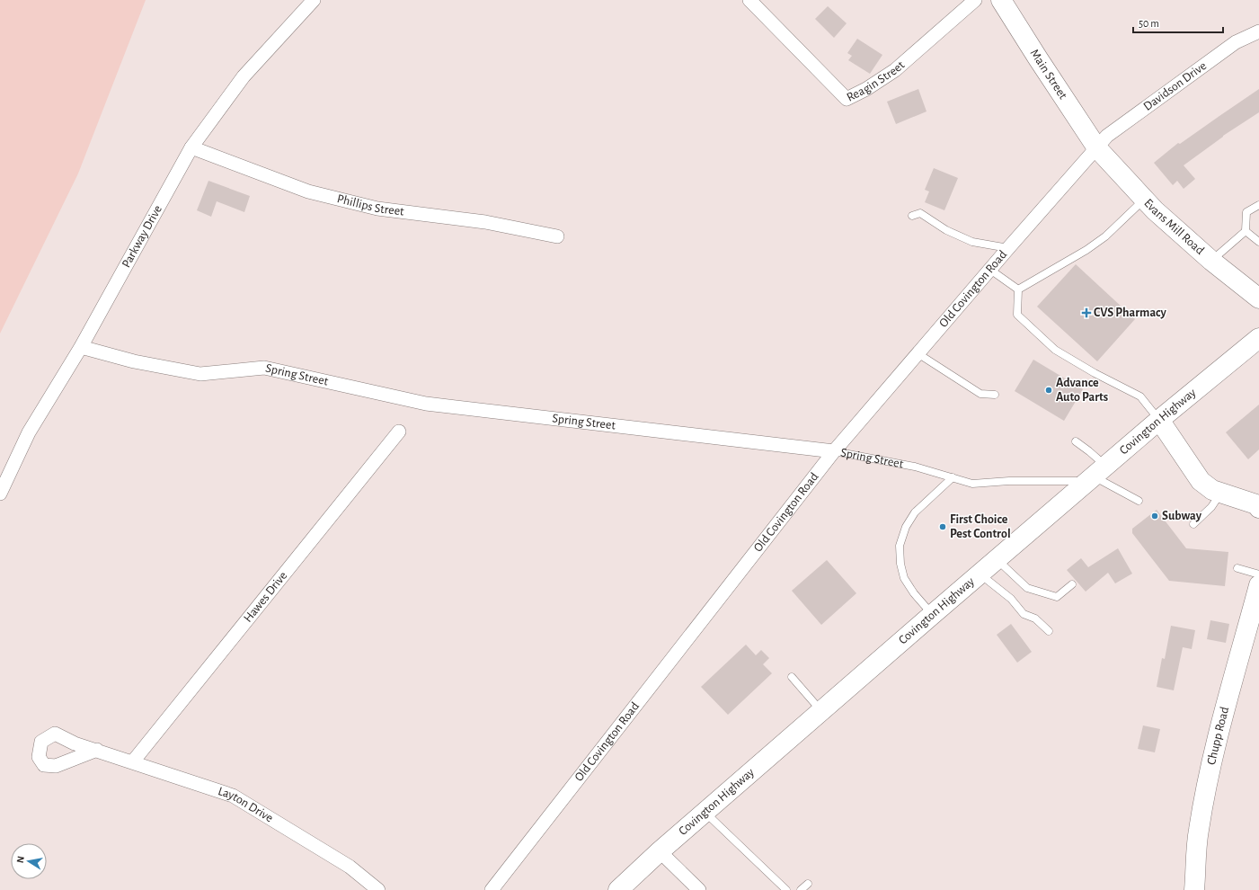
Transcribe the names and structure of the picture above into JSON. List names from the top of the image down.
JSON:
{
  "streets": {
    "main road": [
      "Main Street",
      "Evans Mill Road",
      "Covington Highway",
      "Chupp Road"
    ],
    "street": [
      "Reagin Street",
      "Davidson Drive",
      "Phillips Street",
      "Parkway Drive",
      "Old Covington Road",
      "Spring Street",
      "Hawes Drive",
      "Layton Drive"
    ]
  },
  "crossings": [
    ["Main Street", "Davidson Drive"],
    ["Main Street", "Evans Mill Road"],
    ["Main Street", "Old Covington Road"],
    ["Davidson Drive", "Evans Mill Road"],
    ["Davidson Drive", "Old Covington Road"],
    ["Phillips Street", "Parkway Drive"],
    ["Evans Mill Road", "Old Covington Road"],
    ["Parkway Drive", "Spring Street"],
    ["Old Covington Road", "Spring Street"],
    ["Spring Street", "Covington Highway"],
    ["Hawes Drive", "Layton Drive"]
  ],
  "places": {
    "health": ["CVS Pharmacy"],
    "other": ["Advance Auto Parts", "Subway", "First Choice Pest Control"]
  },
  "scale_bar": "50 m",
  "north": "left"
}
